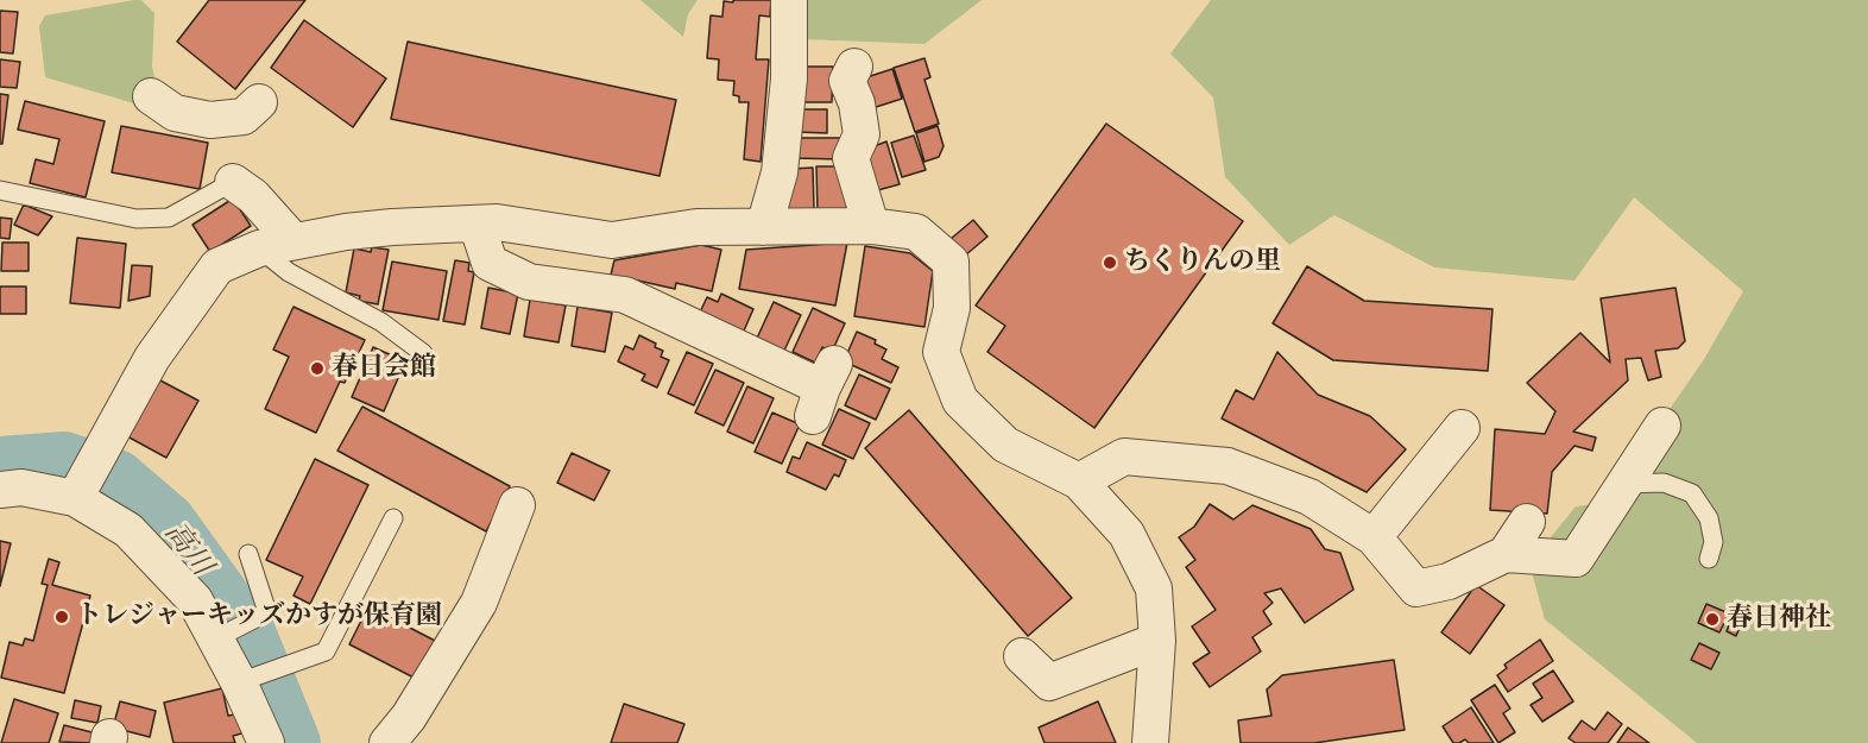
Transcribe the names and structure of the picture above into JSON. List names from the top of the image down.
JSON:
{
  "water": ["高川"],
  "places": [
    "ちくりんの里",
    "春日会館",
    "トレジャーキッズかすが保育園",
    "春日神社"
  ]
}
